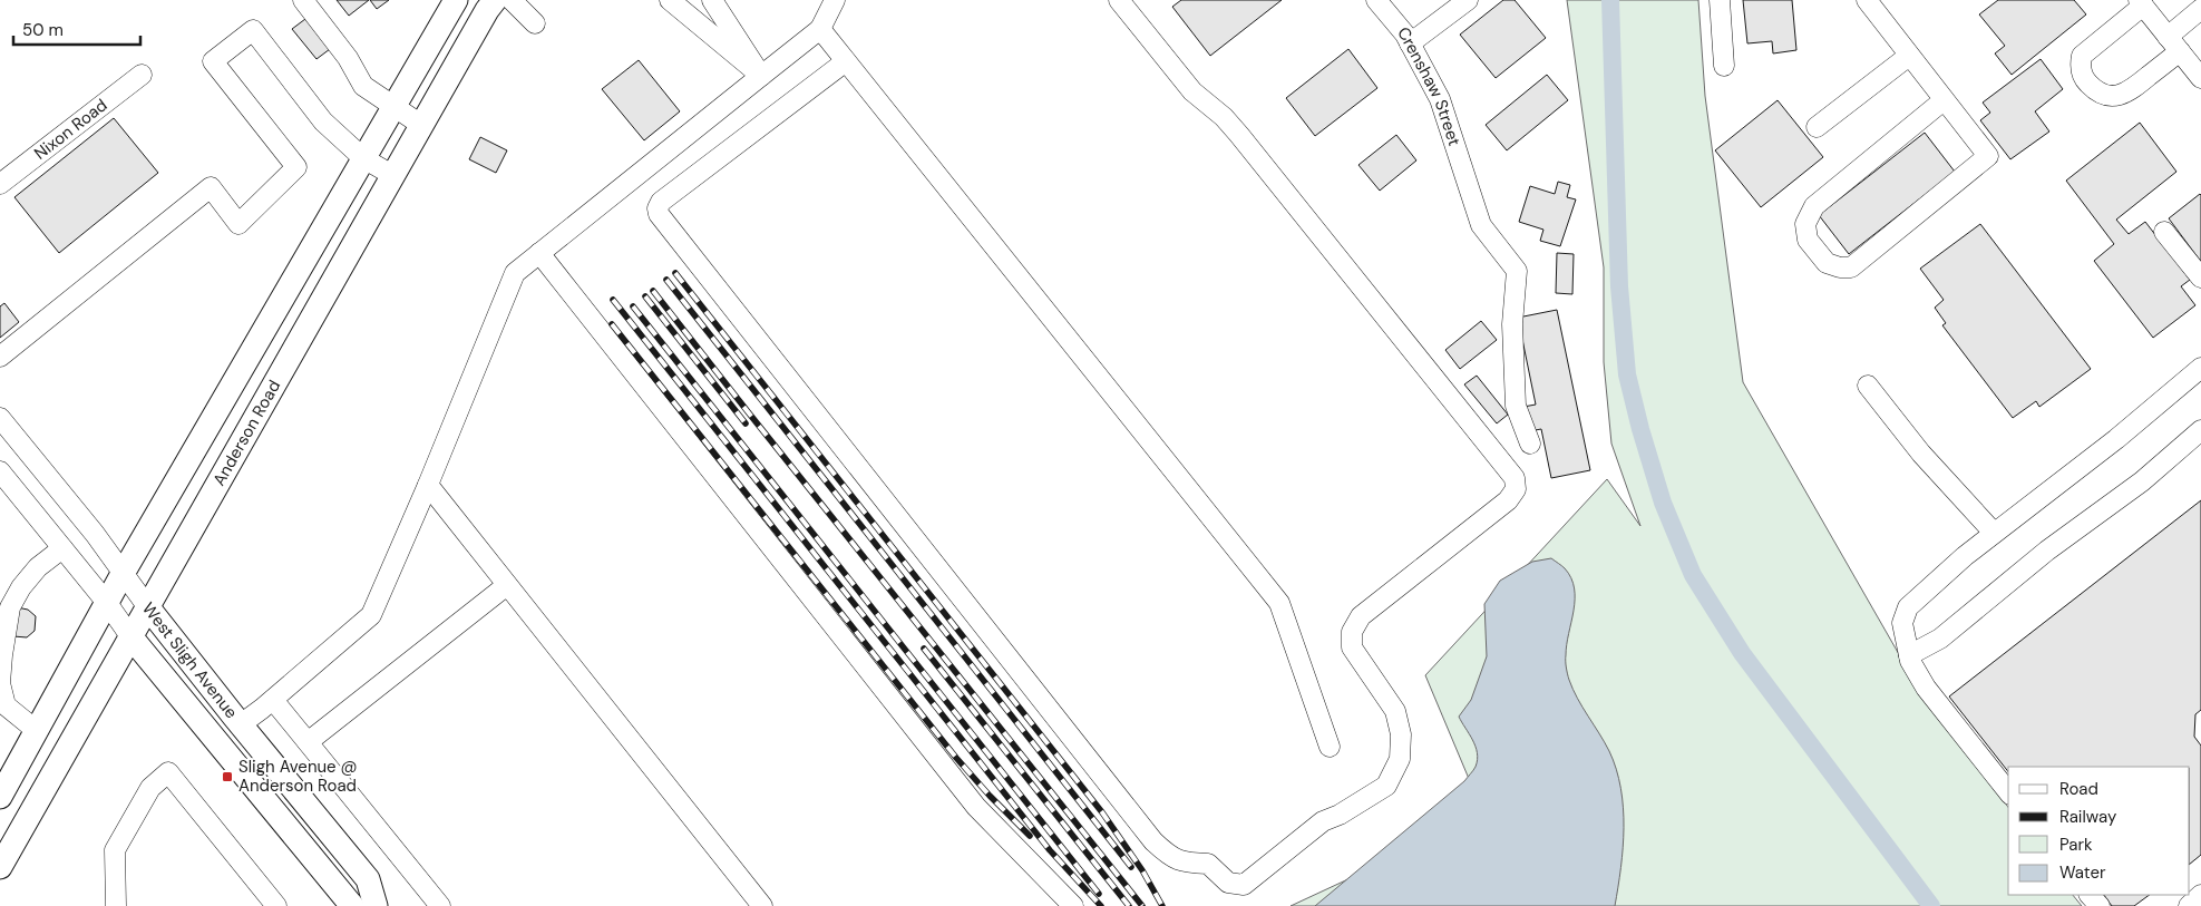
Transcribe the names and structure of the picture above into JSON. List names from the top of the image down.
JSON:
{
  "streets": {
    "main road": ["Anderson Road", "West Sligh Avenue"],
    "street": ["Crenshaw Street", "Nixon Road"]
  },
  "crossings": [
    ["Anderson Road", "West Sligh Avenue"]
  ],
  "places": {
    "transit": ["Sligh Avenue @ Anderson Road"]
  },
  "legend": [
    "Road",
    "Railway",
    "Park",
    "Water"
  ],
  "scale_bar": "50 m"
}
